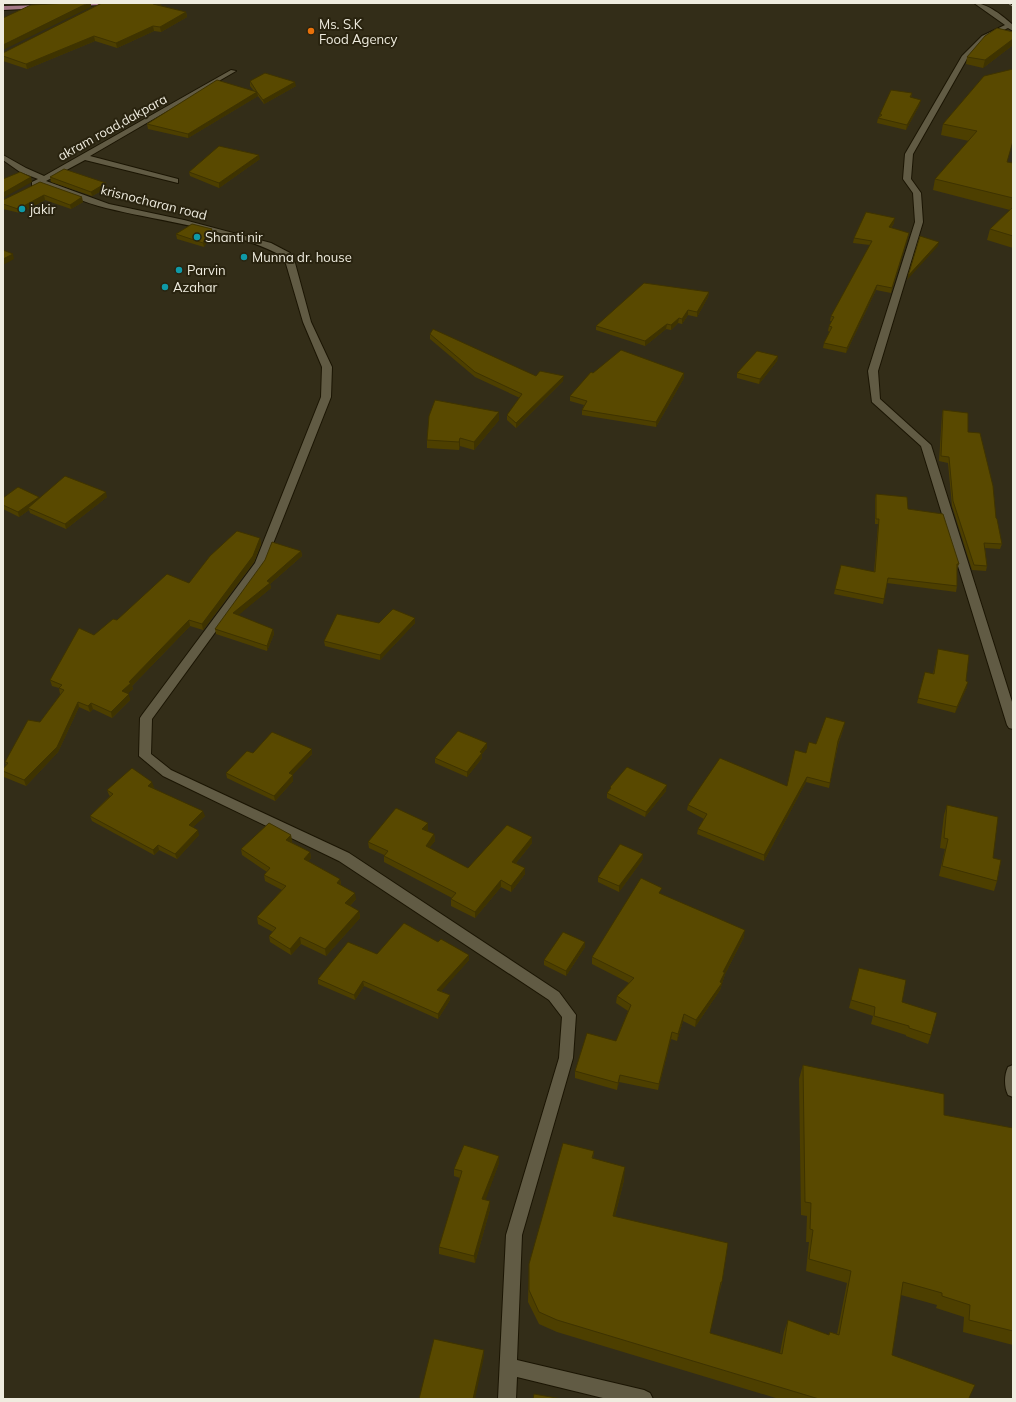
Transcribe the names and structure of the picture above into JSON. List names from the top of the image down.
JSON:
{
  "streets": {
    "street": ["akram road,dakpara", "krisnocharan road"]
  },
  "crossings": [
    ["akram road,dakpara", "krisnocharan road"]
  ],
  "places": [
    "Ms. S.K Food Agency",
    "jakir",
    "Shanti nir",
    "Munna dr. house",
    "Parvin",
    "Azahar"
  ]
}
